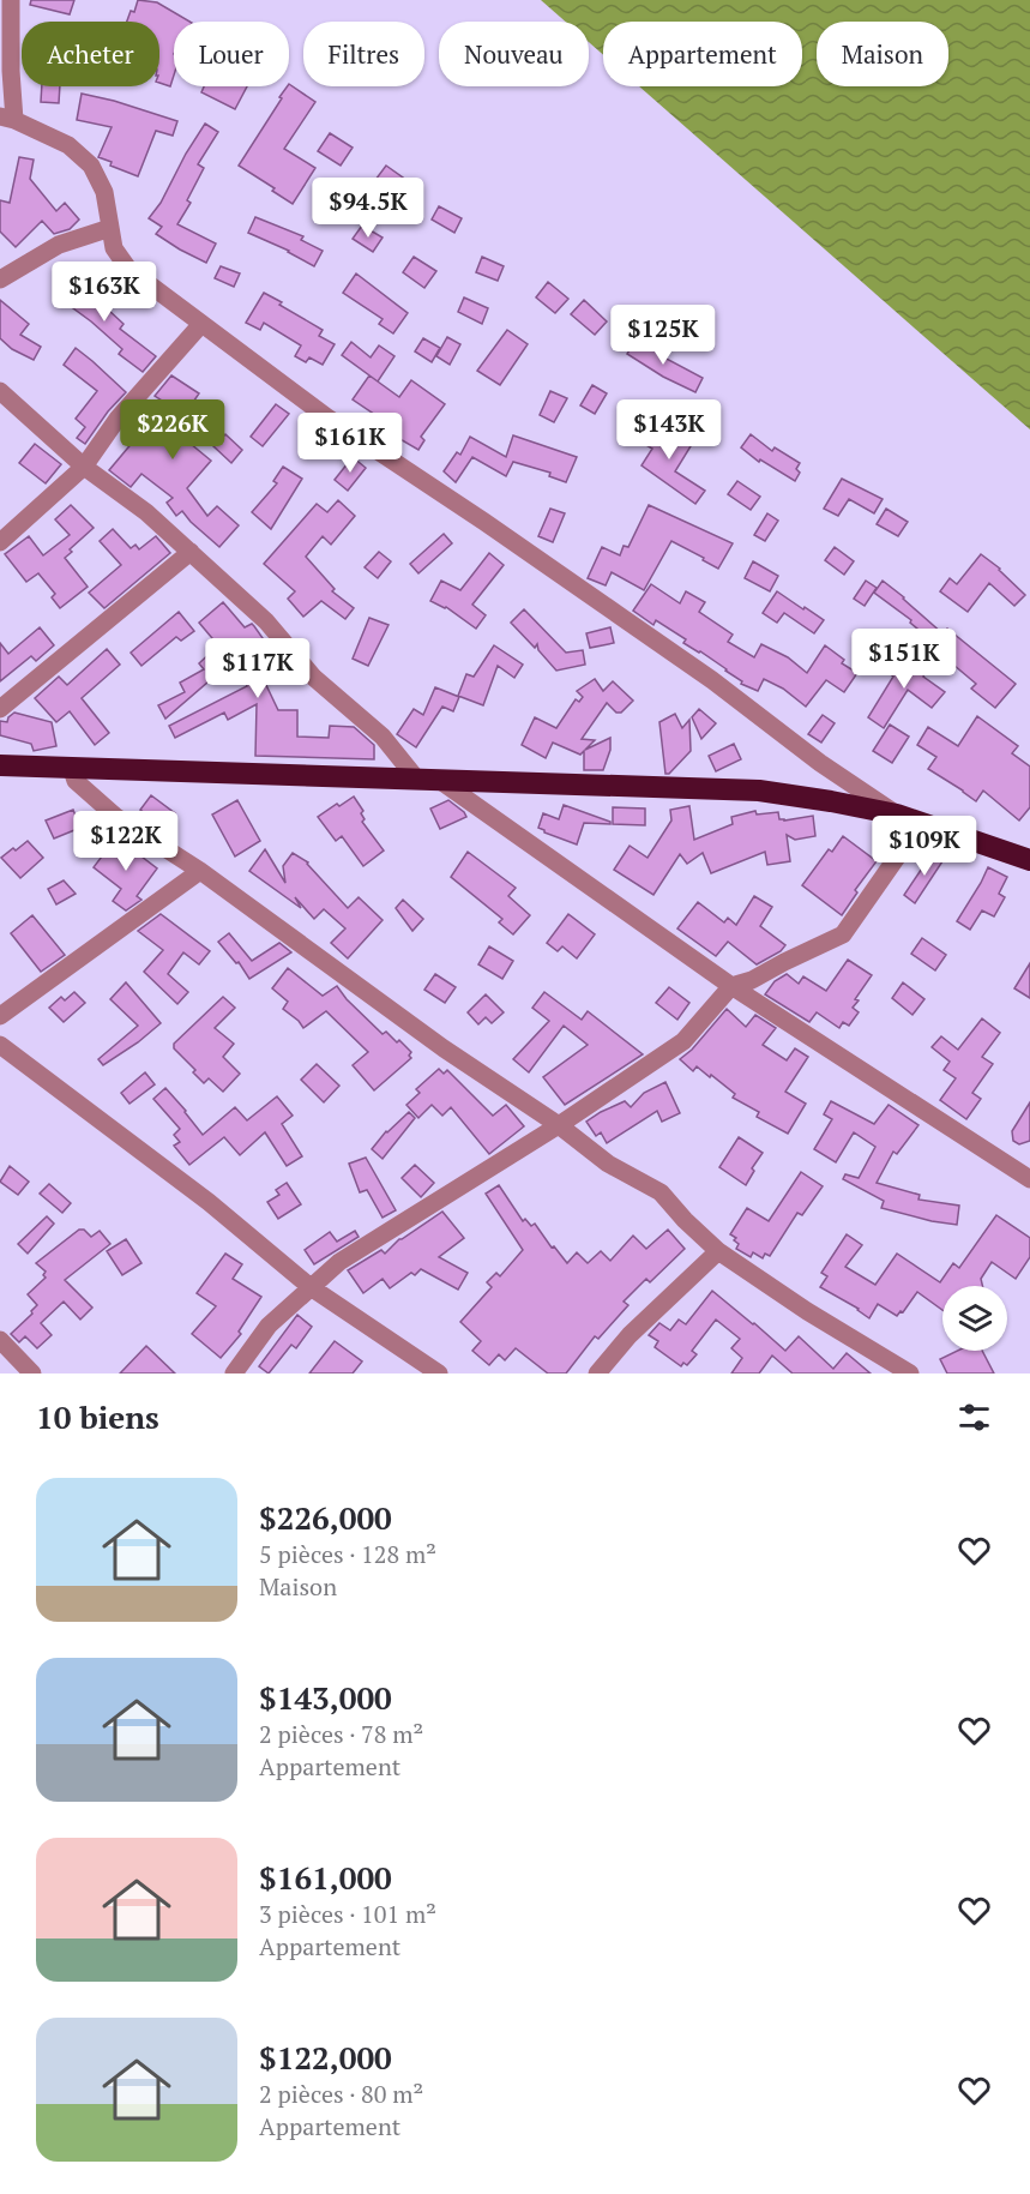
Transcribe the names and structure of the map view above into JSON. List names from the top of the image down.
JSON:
{
  "page": {
    "chip": [
      "Acheter",
      "Louer",
      "Filtres",
      "Nouveau",
      "Appartement",
      "Maison"
    ],
    "price": [
      "$94.5K",
      "$163K",
      "$125K",
      "$226K",
      "$143K",
      "$161K",
      "$151K",
      "$117K",
      "$122K",
      "$109K"
    ],
    "heading": "10 biens",
    "list": [
      {
        "name": "$226,000",
        "note": "5 pièces · 128 m² · Maison"
      },
      {
        "name": "$143,000",
        "note": "2 pièces · 78 m² · Appartement"
      },
      {
        "name": "$161,000",
        "note": "3 pièces · 101 m² · Appartement"
      },
      {
        "name": "$122,000",
        "note": "2 pièces · 80 m² · Appartement"
      }
    ]
  }
}
